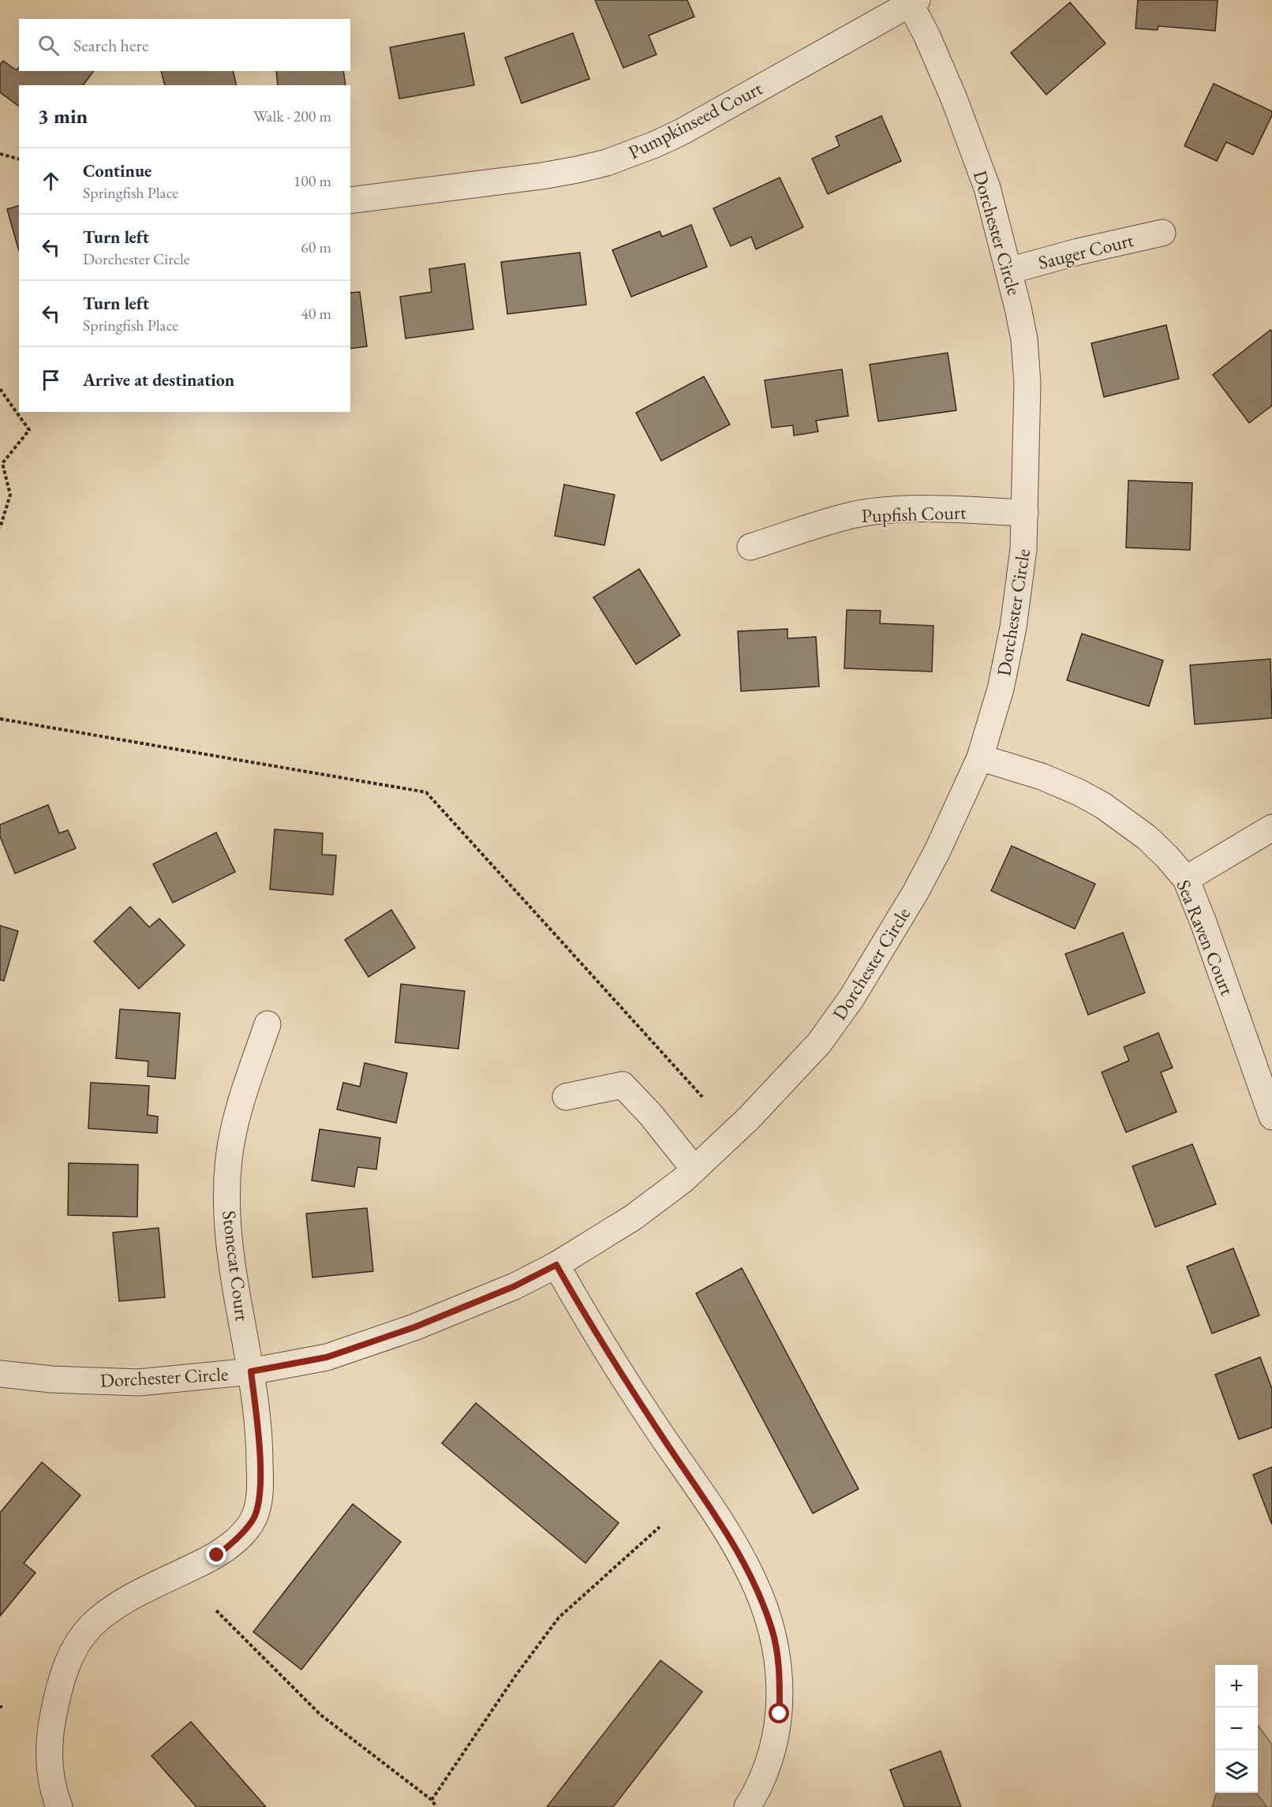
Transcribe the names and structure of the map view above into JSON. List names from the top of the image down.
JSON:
{
  "streets": {
    "street": [
      "Pumpkinseed Court",
      "Dorchester Circle",
      "Sauger Court",
      "Pupfish Court",
      "Sea Raven Court",
      "Stonecat Court"
    ]
  },
  "crossings": [
    ["Pumpkinseed Court", "Dorchester Circle"],
    ["Dorchester Circle", "Sauger Court"],
    ["Dorchester Circle", "Pupfish Court"],
    ["Dorchester Circle", "Sea Raven Court"],
    ["Dorchester Circle", "Stonecat Court"]
  ],
  "page": {
    "search": "Search here",
    "heading": ["3 min", "Walk · 200 m"],
    "list": [
      ["Continue", "Springfish Place", "100 m"],
      ["Turn left", "Dorchester Circle", "60 m"],
      ["Turn left", "Springfish Place", "40 m"],
      "Arrive at destination"
    ],
    "map_buttons": ["+", "−"]
  }
}
